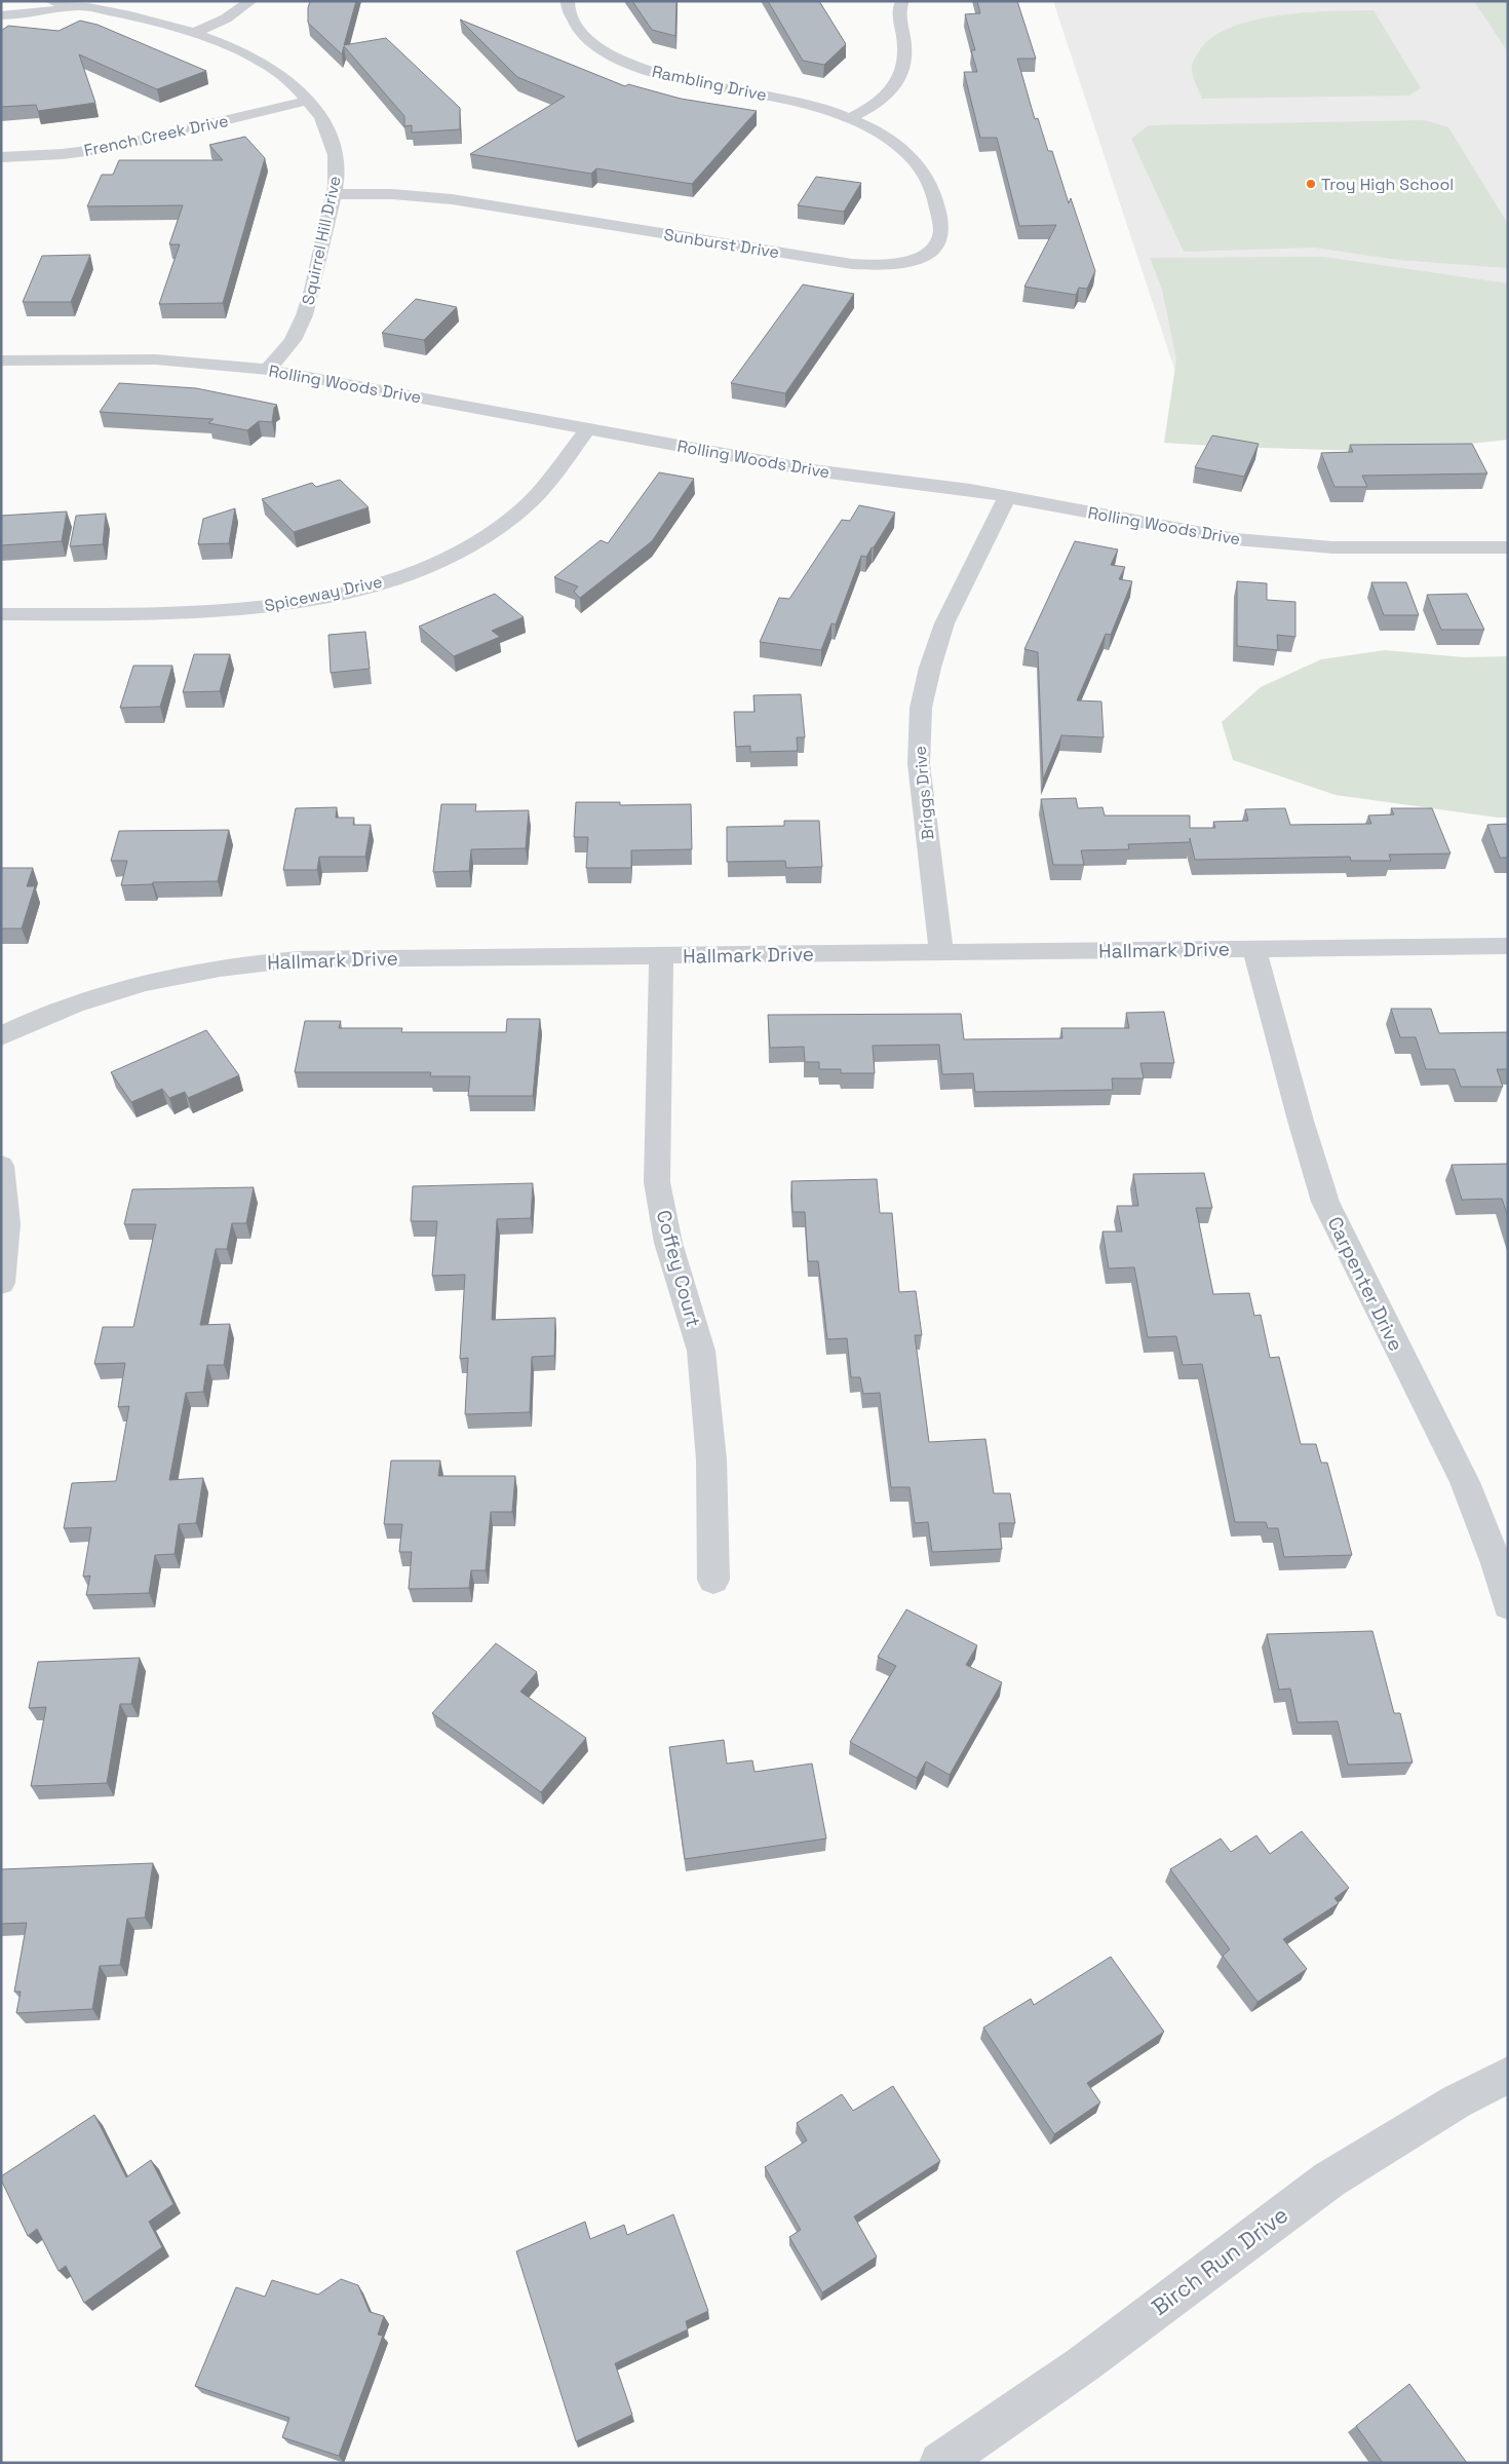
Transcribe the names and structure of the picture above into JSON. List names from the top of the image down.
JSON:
{
  "streets": {
    "street": [
      "Rambling Drive",
      "French Creek Drive",
      "Squirrel Hill Drive",
      "Sunburst Drive",
      "Rolling Woods Drive",
      "Spiceway Drive",
      "Briggs Drive",
      "Hallmark Drive",
      "Coffey Court",
      "Carpenter Drive",
      "Birch Run Drive"
    ]
  },
  "crossings": [
    ["Rambling Drive", "Sunburst Drive"],
    ["French Creek Drive", "Squirrel Hill Drive"],
    ["Squirrel Hill Drive", "Sunburst Drive"],
    ["Squirrel Hill Drive", "Rolling Woods Drive"],
    ["Rolling Woods Drive", "Spiceway Drive"],
    ["Rolling Woods Drive", "Briggs Drive"],
    ["Briggs Drive", "Hallmark Drive"],
    ["Hallmark Drive", "Coffey Court"],
    ["Hallmark Drive", "Carpenter Drive"]
  ],
  "places": ["Troy High School"]
}
